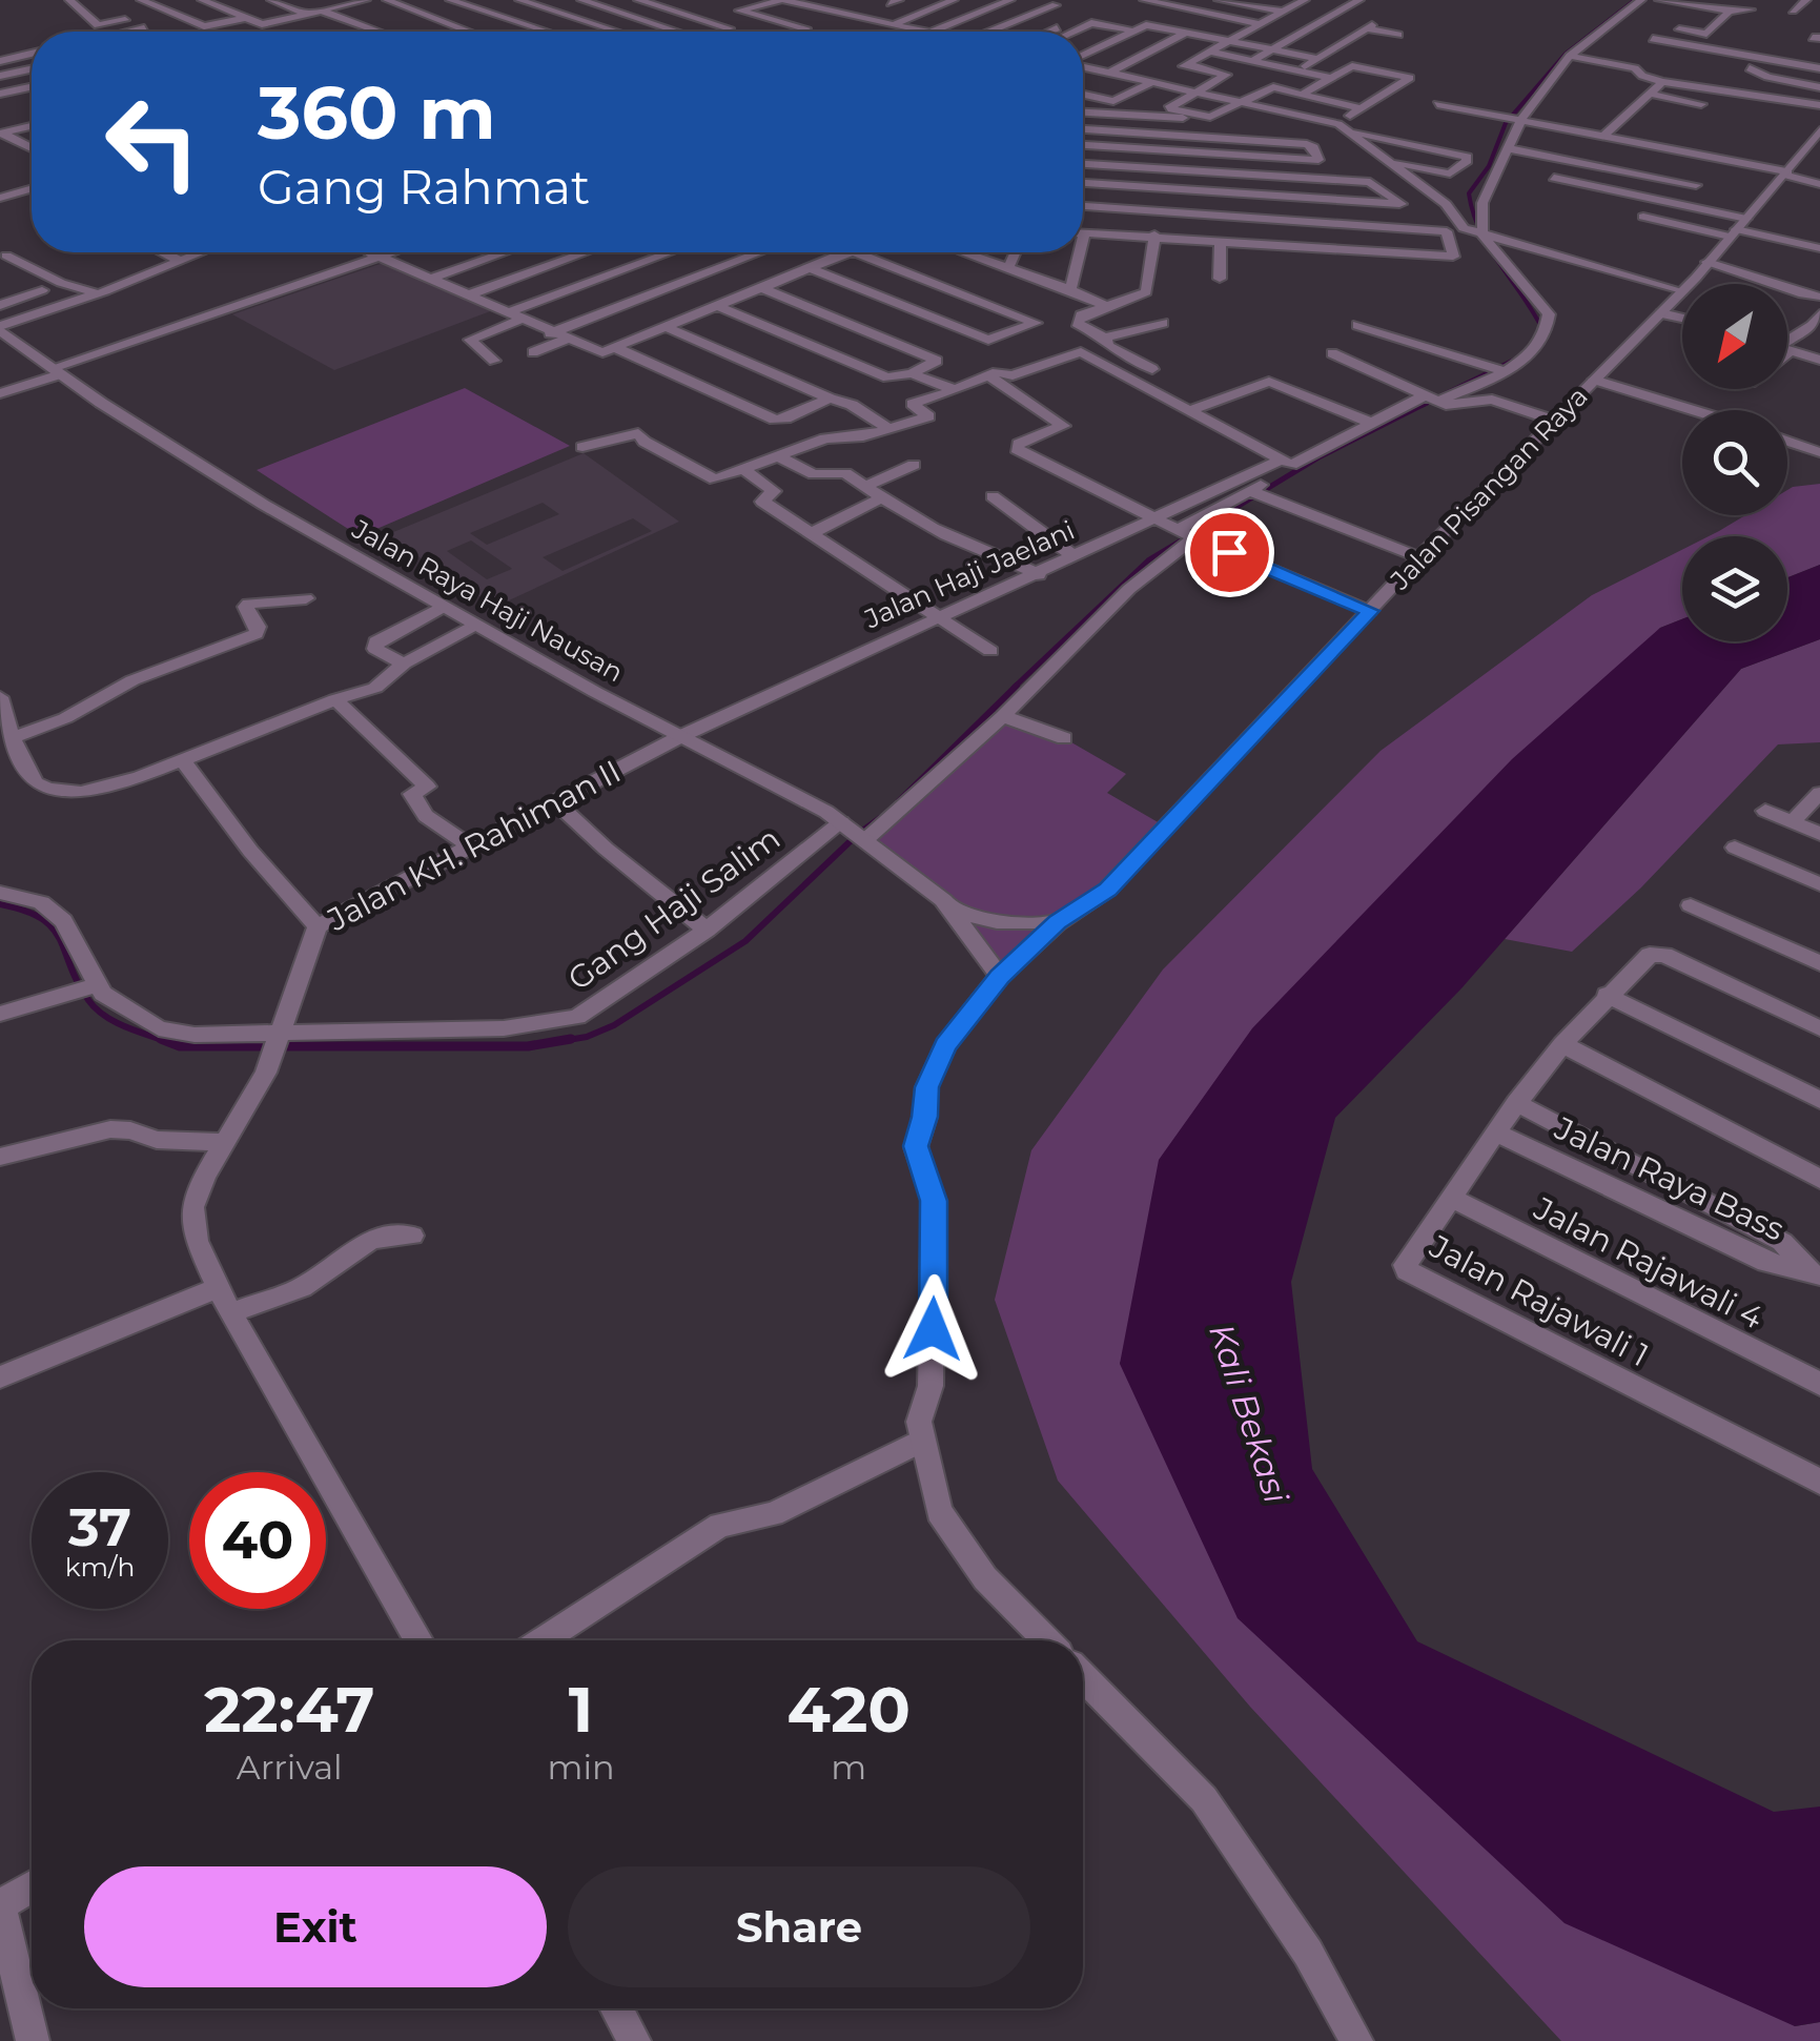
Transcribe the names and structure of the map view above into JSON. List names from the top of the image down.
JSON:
{
  "streets": {
    "street": [
      "Jalan Pisangan Raya",
      "Jalan Haji Jaelani",
      "Jalan Raya Haji Nausan",
      "Jalan KH. Rahiman II",
      "Gang Haji Salim",
      "Jalan Raya Bass",
      "Jalan Rajawali 4",
      "Jalan Rajawali 1"
    ]
  },
  "crossings": [
    ["Jalan Pisangan Raya", "Jalan Raya Haji Nausan"],
    ["Jalan Haji Jaelani", "Jalan Raya Haji Nausan"],
    ["Jalan Haji Jaelani", "Jalan KH. Rahiman II"],
    ["Jalan Raya Haji Nausan", "Jalan KH. Rahiman II"],
    ["Jalan Raya Haji Nausan", "Gang Haji Salim"],
    ["Jalan KH. Rahiman II", "Gang Haji Salim"],
    ["Jalan Raya Bass", "Jalan Rajawali 1"],
    ["Jalan Rajawali 4", "Jalan Rajawali 1"]
  ],
  "water": ["Kali Bekasi"],
  "north": "bottom left",
  "page": {
    "turn": ["360 m", "Gang Rahmat"],
    "speed": "37 km/h",
    "limit": "40",
    "eta": [
      "22:47",
      "Arrival",
      "1",
      "min",
      "420",
      "m"
    ],
    "buttons": ["Exit", "Share"]
  }
}
